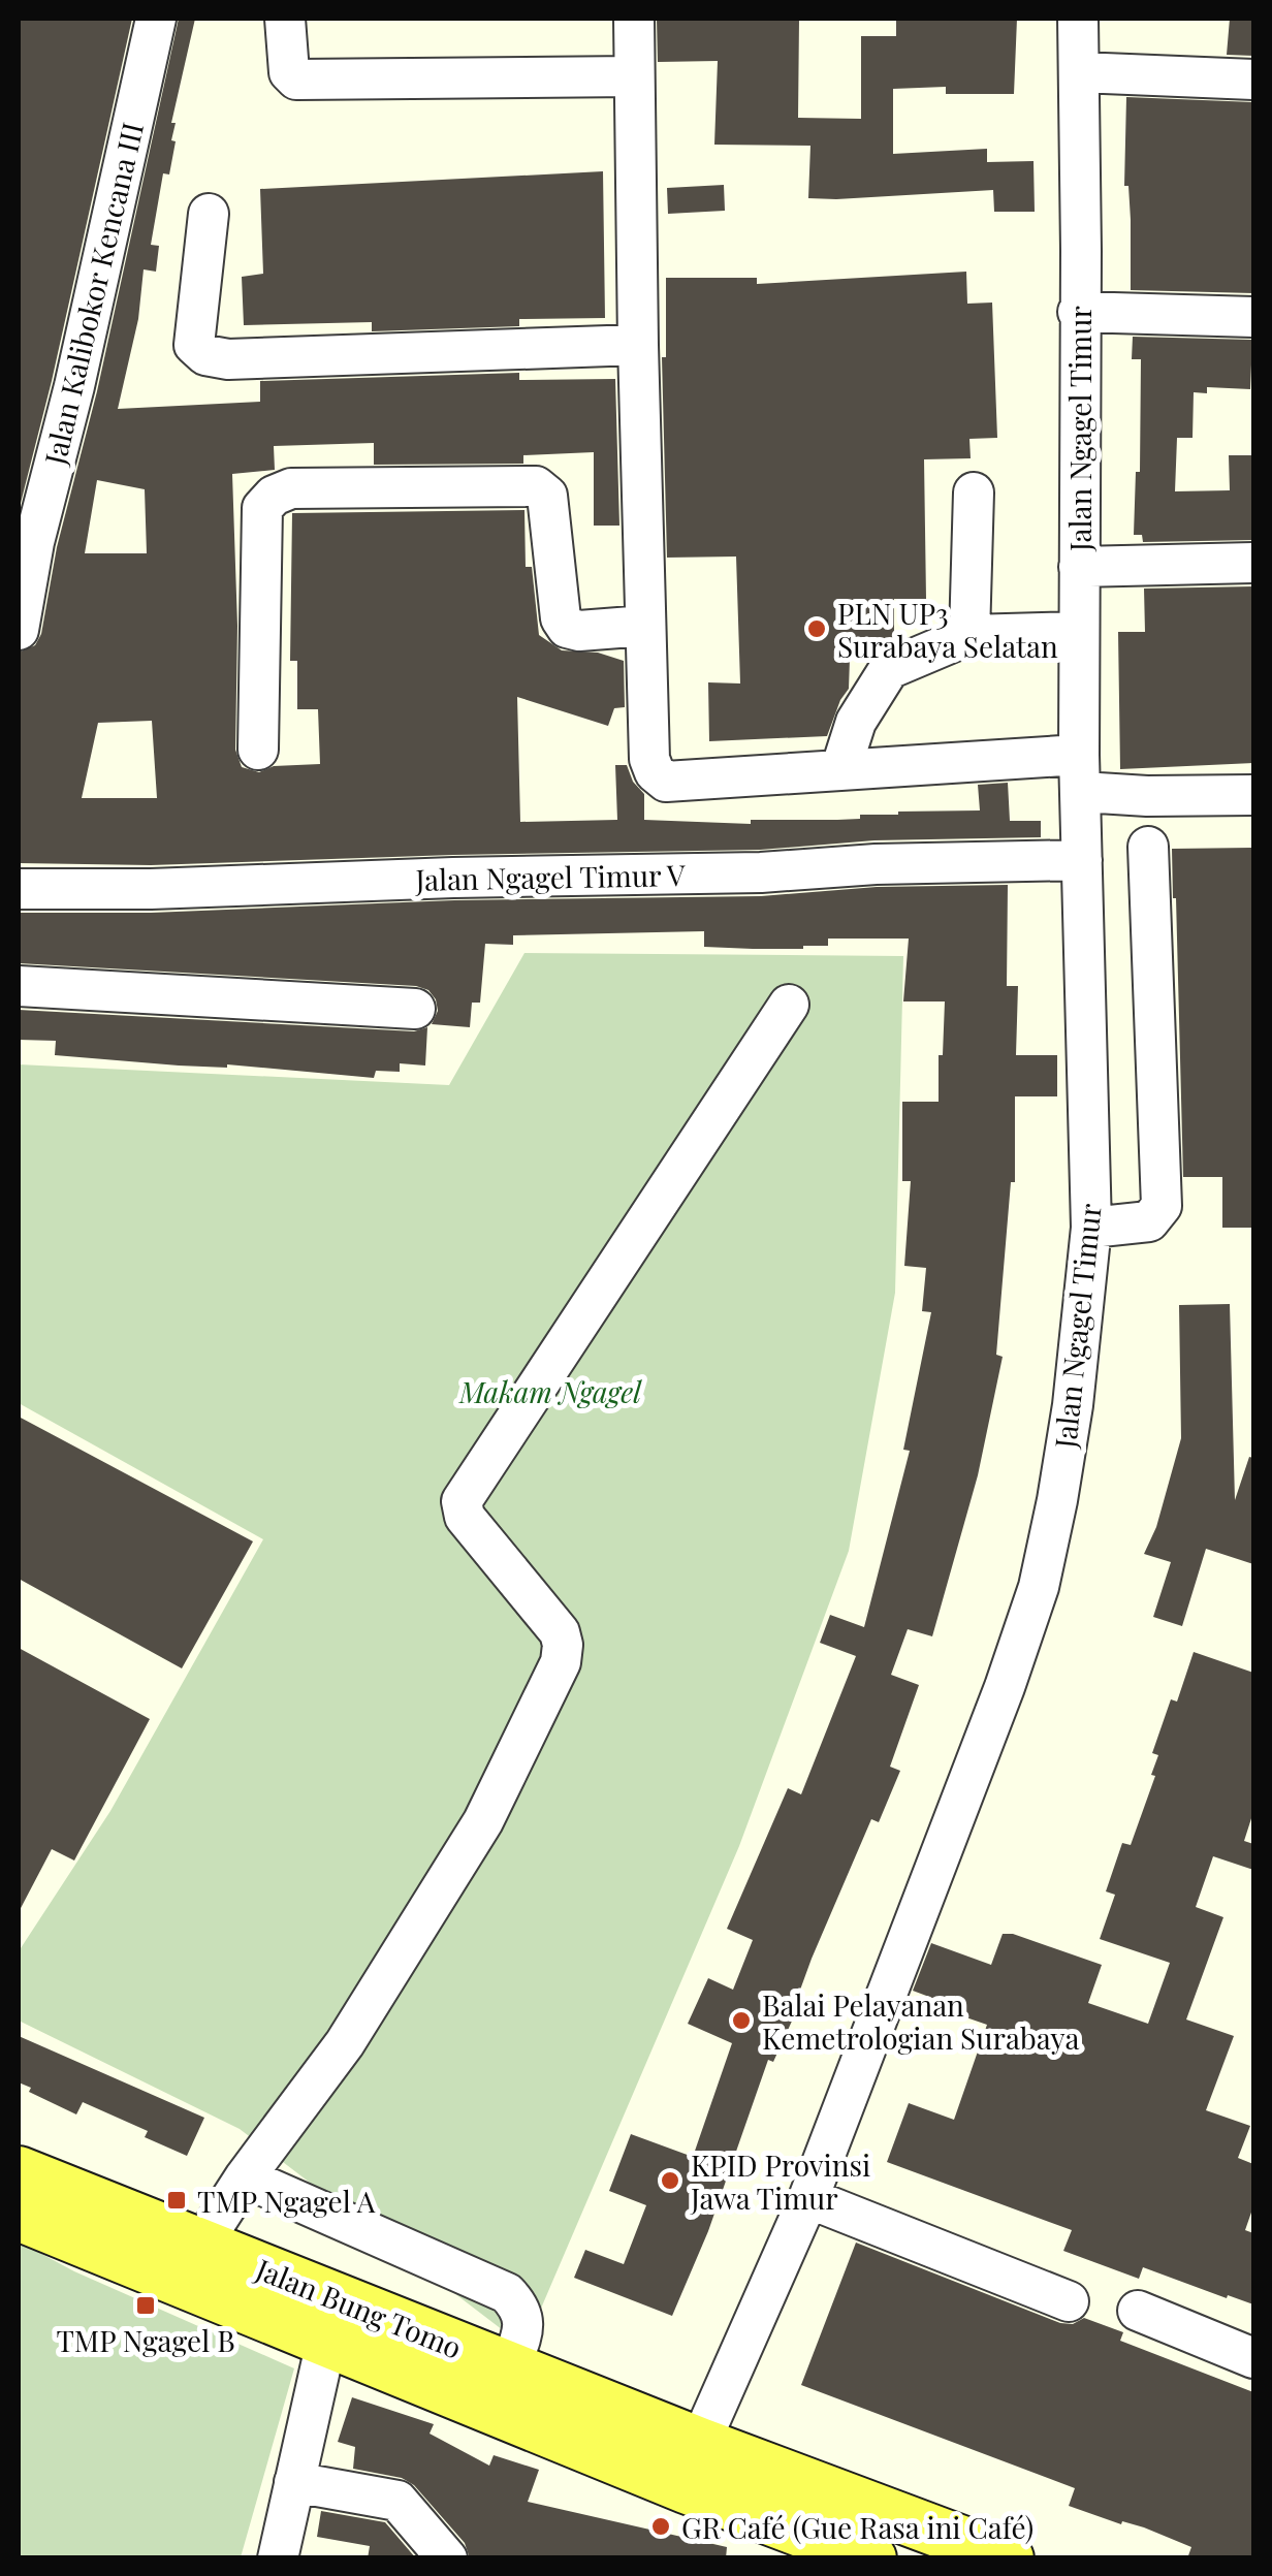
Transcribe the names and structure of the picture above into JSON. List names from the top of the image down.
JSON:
{
  "streets": {
    "main road": ["Jalan Bung Tomo"],
    "street": ["Jalan Kalibokor Kencana III", "Jalan Ngagel Timur", "Jalan Ngagel Timur V"]
  },
  "crossings": [
    ["Jalan Ngagel Timur", "Jalan Ngagel Timur V"],
    ["Jalan Ngagel Timur", "Jalan Bung Tomo"]
  ],
  "parks": ["Makam Ngagel"],
  "places": {
    "other": [
      "PLN UP3 Surabaya Selatan",
      "Balai Pelayanan Kemetrologian Surabaya",
      "KPID Provinsi Jawa Timur",
      "GR Café (Gue Rasa ini Café)"
    ],
    "transit": ["TMP Ngagel A", "TMP Ngagel B"]
  }
}
